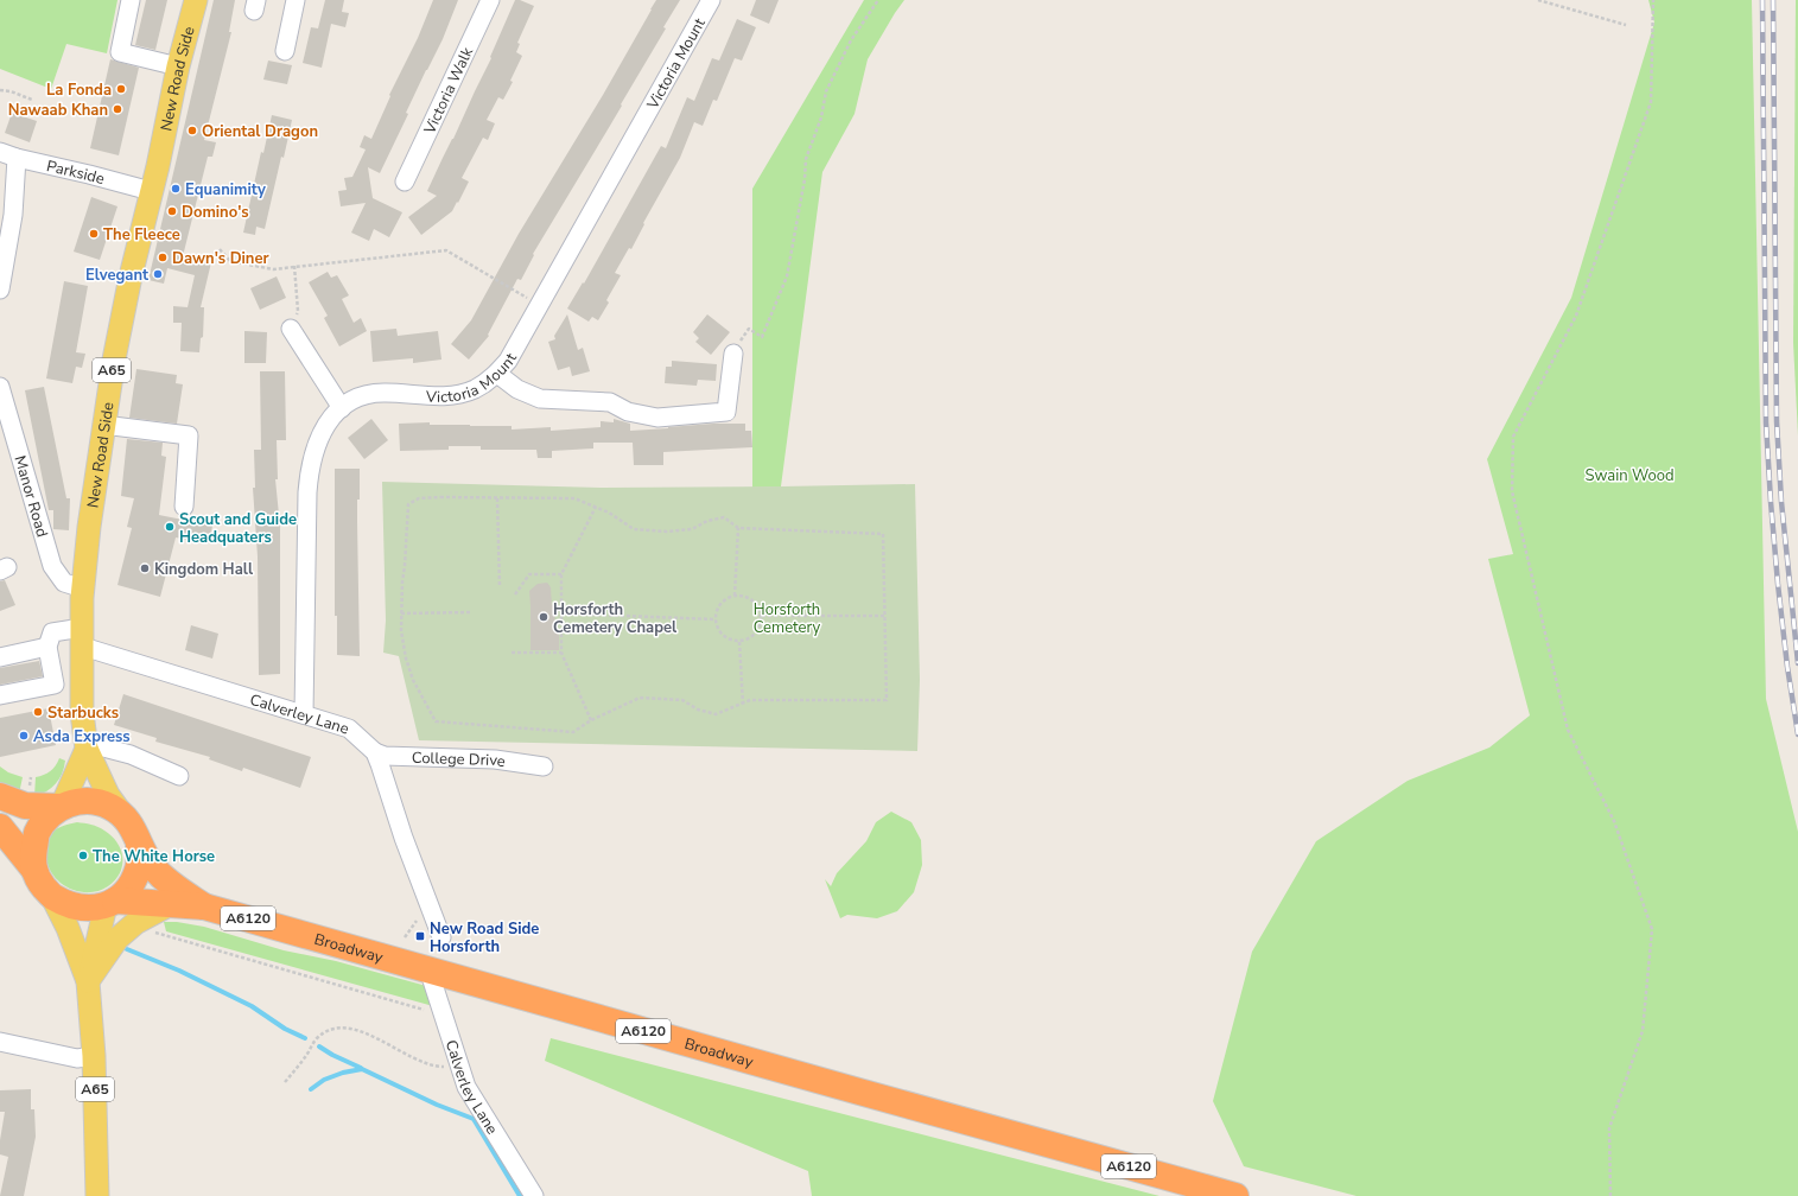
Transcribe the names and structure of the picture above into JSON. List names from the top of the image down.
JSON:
{
  "streets": {
    "highway": ["A6120", "Broadway"],
    "main road": ["New Road Side", "A65"],
    "street": [
      "Victoria Mount",
      "Victoria Walk",
      "Parkside",
      "Manor Road",
      "Calverley Lane",
      "College Drive"
    ]
  },
  "crossings": [
    ["Victoria Mount", "Calverley Lane"],
    ["New Road Side", "Parkside"],
    ["New Road Side", "A65"],
    ["New Road Side", "Manor Road"],
    ["New Road Side", "Calverley Lane"],
    ["New Road Side", "A6120"],
    ["A65", "A6120"],
    ["Calverley Lane", "College Drive"],
    ["Calverley Lane", "Broadway"],
    ["A6120", "Broadway"]
  ],
  "parks": ["Swain Wood", "Horsforth Cemetery"],
  "places": {
    "other": [
      "La Fonda",
      "Nawaab Khan",
      "Oriental Dragon",
      "Equanimity",
      "Domino's",
      "The Fleece",
      "Dawn's Diner",
      "Elvegant",
      "Scout and Guide Headquaters",
      "Kingdom Hall",
      "Horsforth Cemetery Chapel",
      "Starbucks",
      "Asda Express",
      "The White Horse"
    ],
    "transit": ["New Road Side Horsforth"]
  }
}
